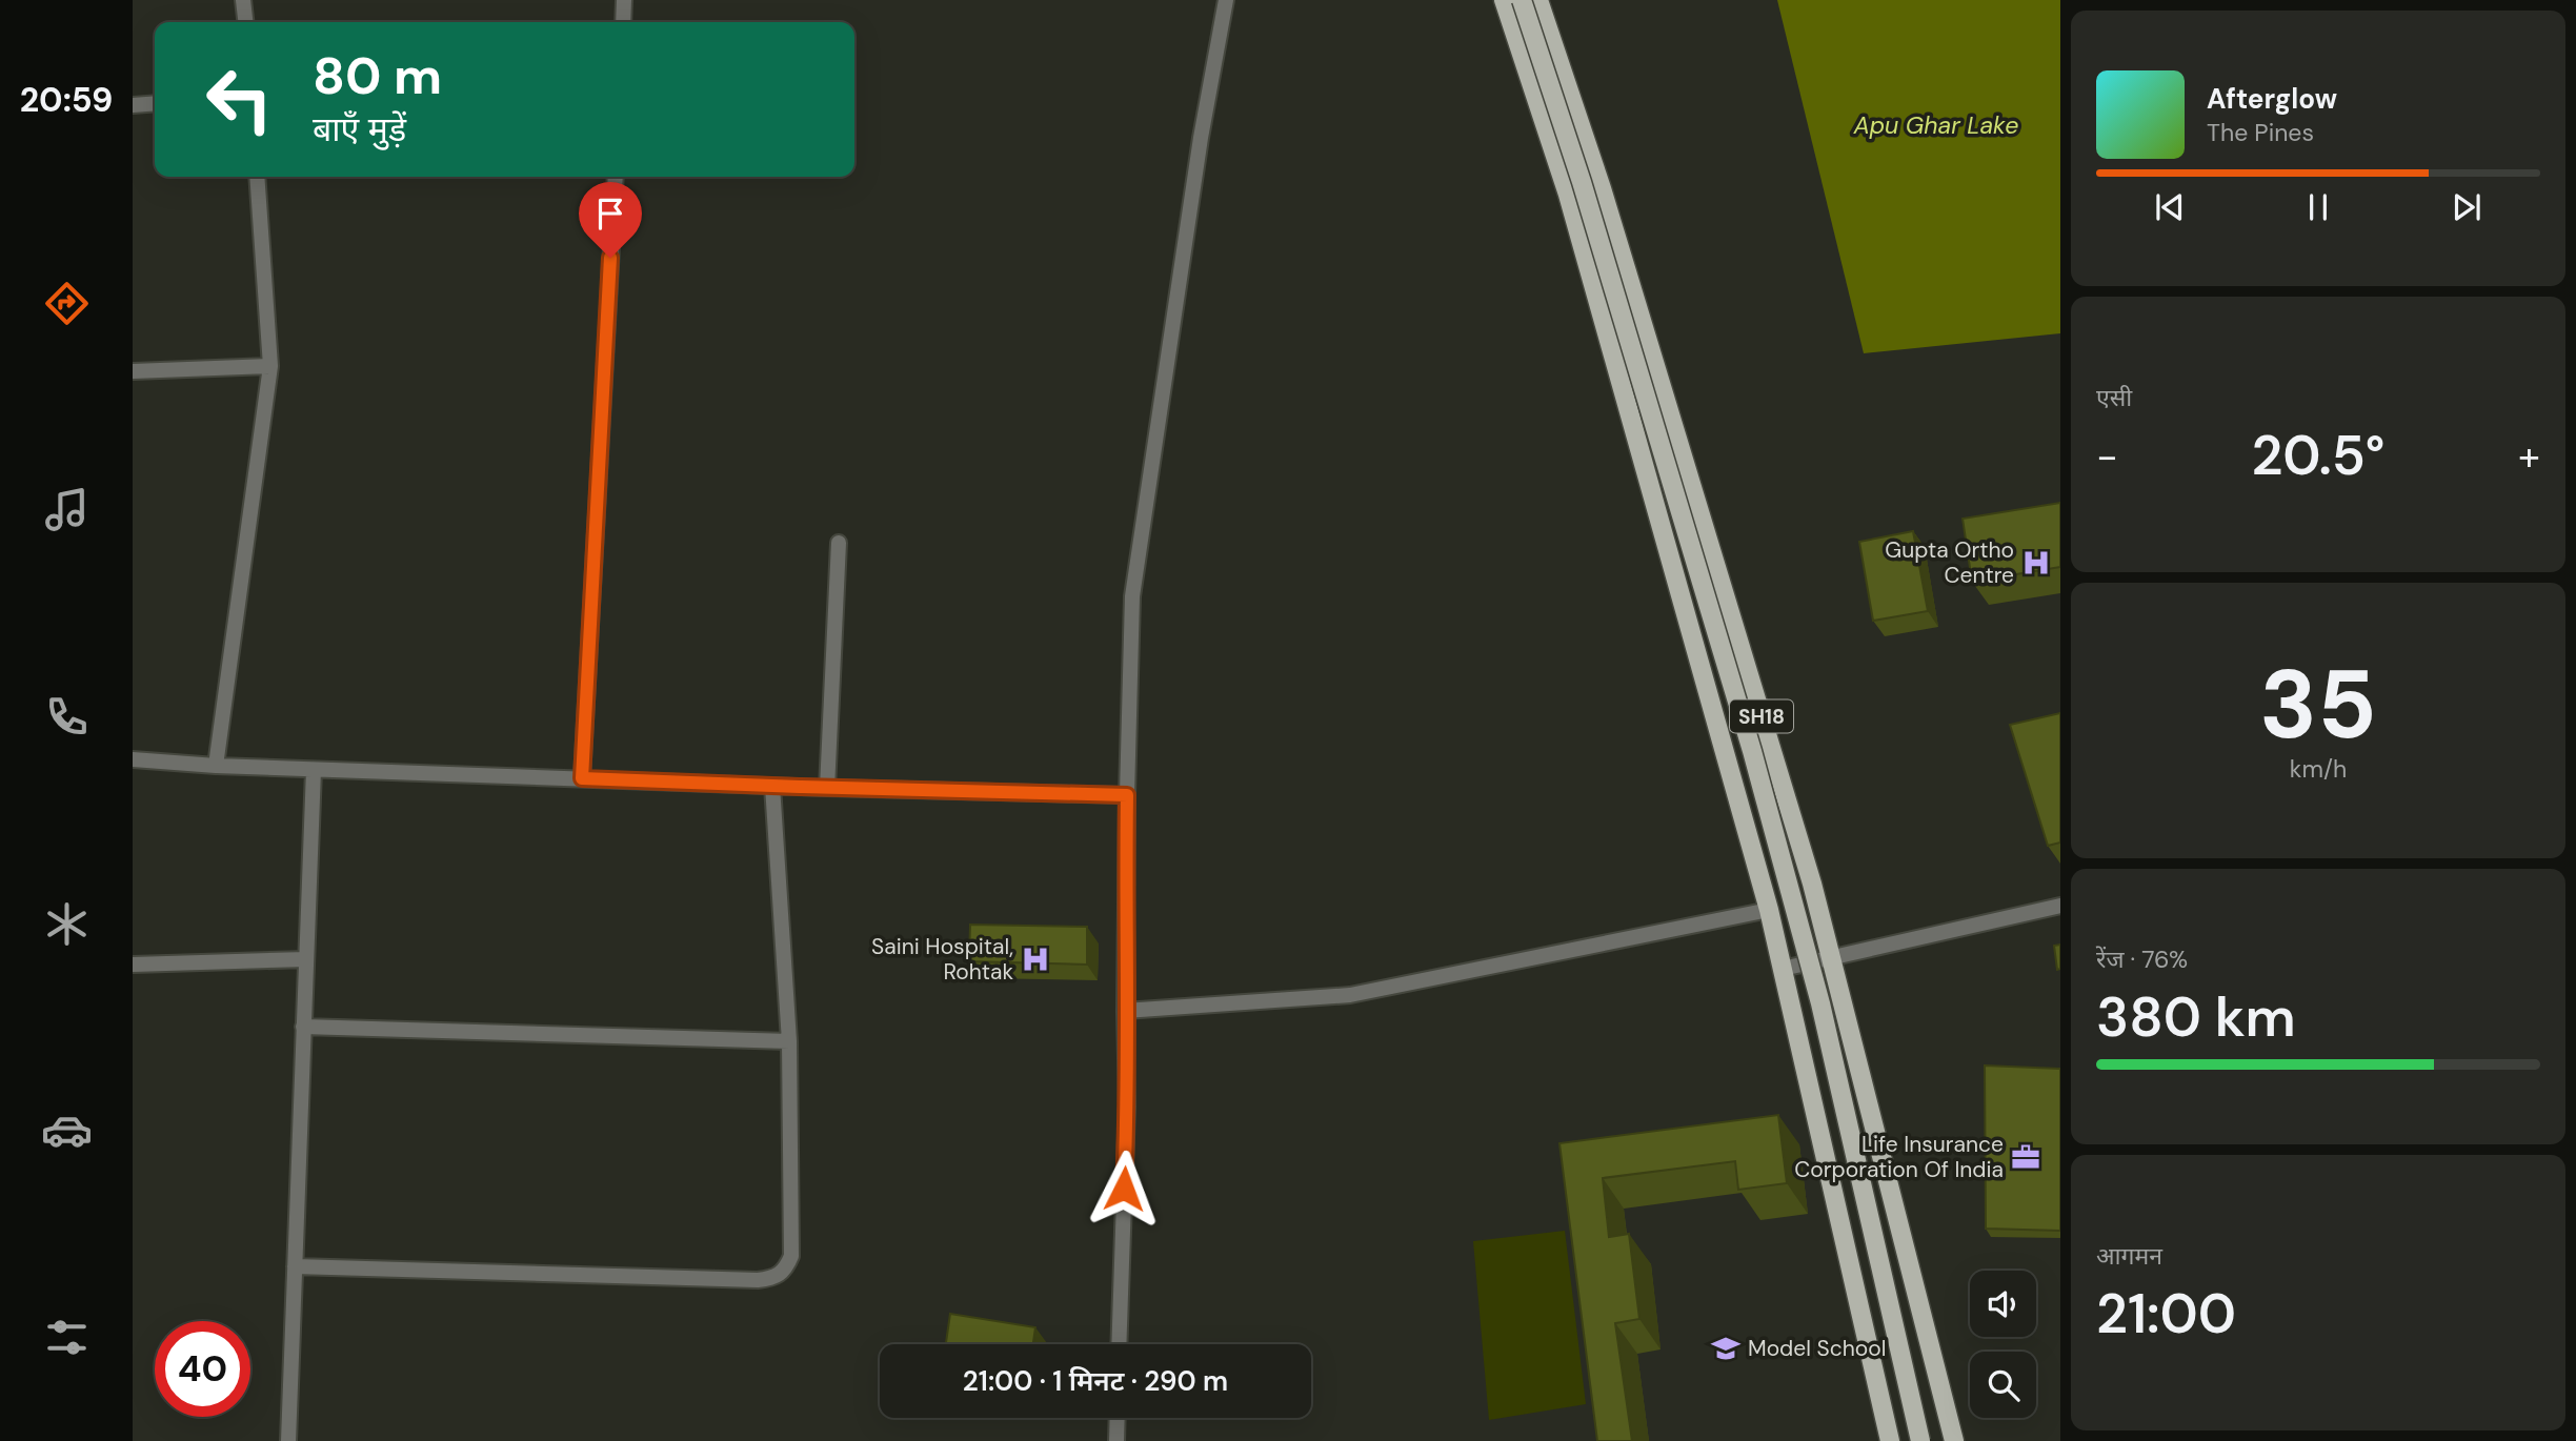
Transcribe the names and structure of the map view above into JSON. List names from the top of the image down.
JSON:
{
  "streets": {
    "main road": ["SH18"]
  },
  "water": ["Apu Ghar Lake"],
  "places": {
    "hospital": ["Gupta Ortho Centre", "Saini Hospital, Rohtak"],
    "office": ["Life Insurance Corporation Of India"],
    "school or university": ["Model School"]
  },
  "page": {
    "tabs": "20:59",
    "turn": ["80 m", "बाएँ मुड़ें"],
    "song": ["Afterglow", "The Pines"],
    "tile": [
      "एसी",
      ["35", "km/h"],
      ["रेंज · 76%", "380 km"],
      ["आगमन", "21:00"]
    ],
    "heat": ["−", "20.5°", "+"],
    "limit": "40",
    "trip": "21:00 · 1 मिनट · 290 m"
  }
}
